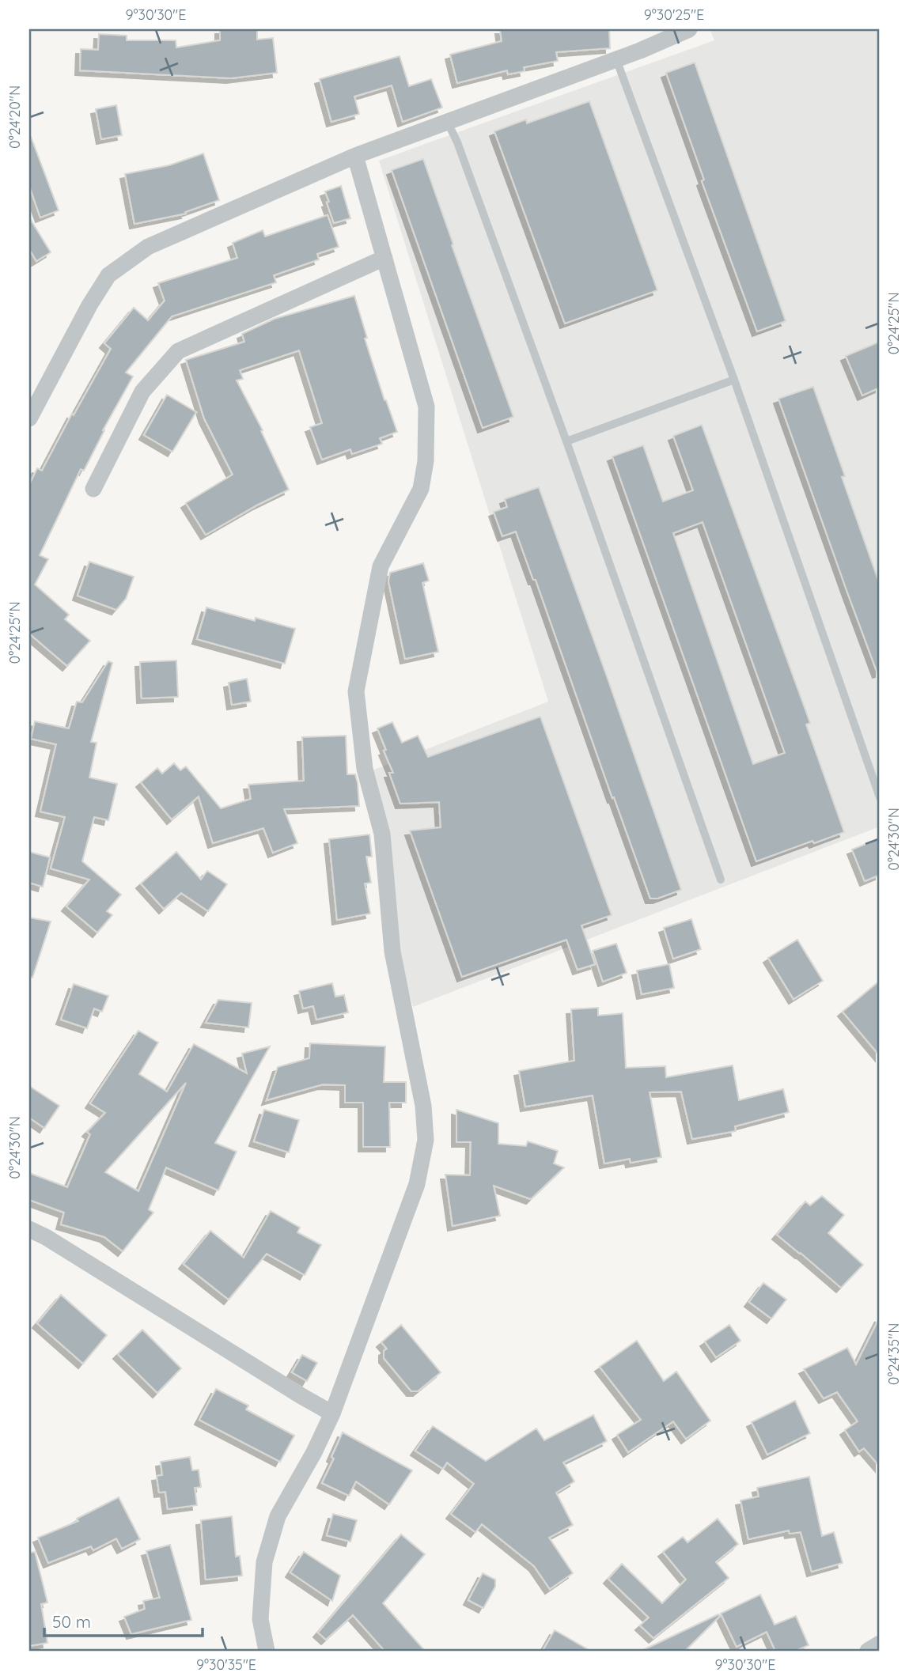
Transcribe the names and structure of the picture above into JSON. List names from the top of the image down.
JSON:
{
  "scale_bar": "50 m",
  "coordinates": [
    "9°30'30\"E",
    "9°30'25\"E",
    "0°24'20\"N",
    "0°24'25\"N",
    "0°24'30\"N",
    "0°24'35\"N",
    "9°30'35\"E"
  ]
}
